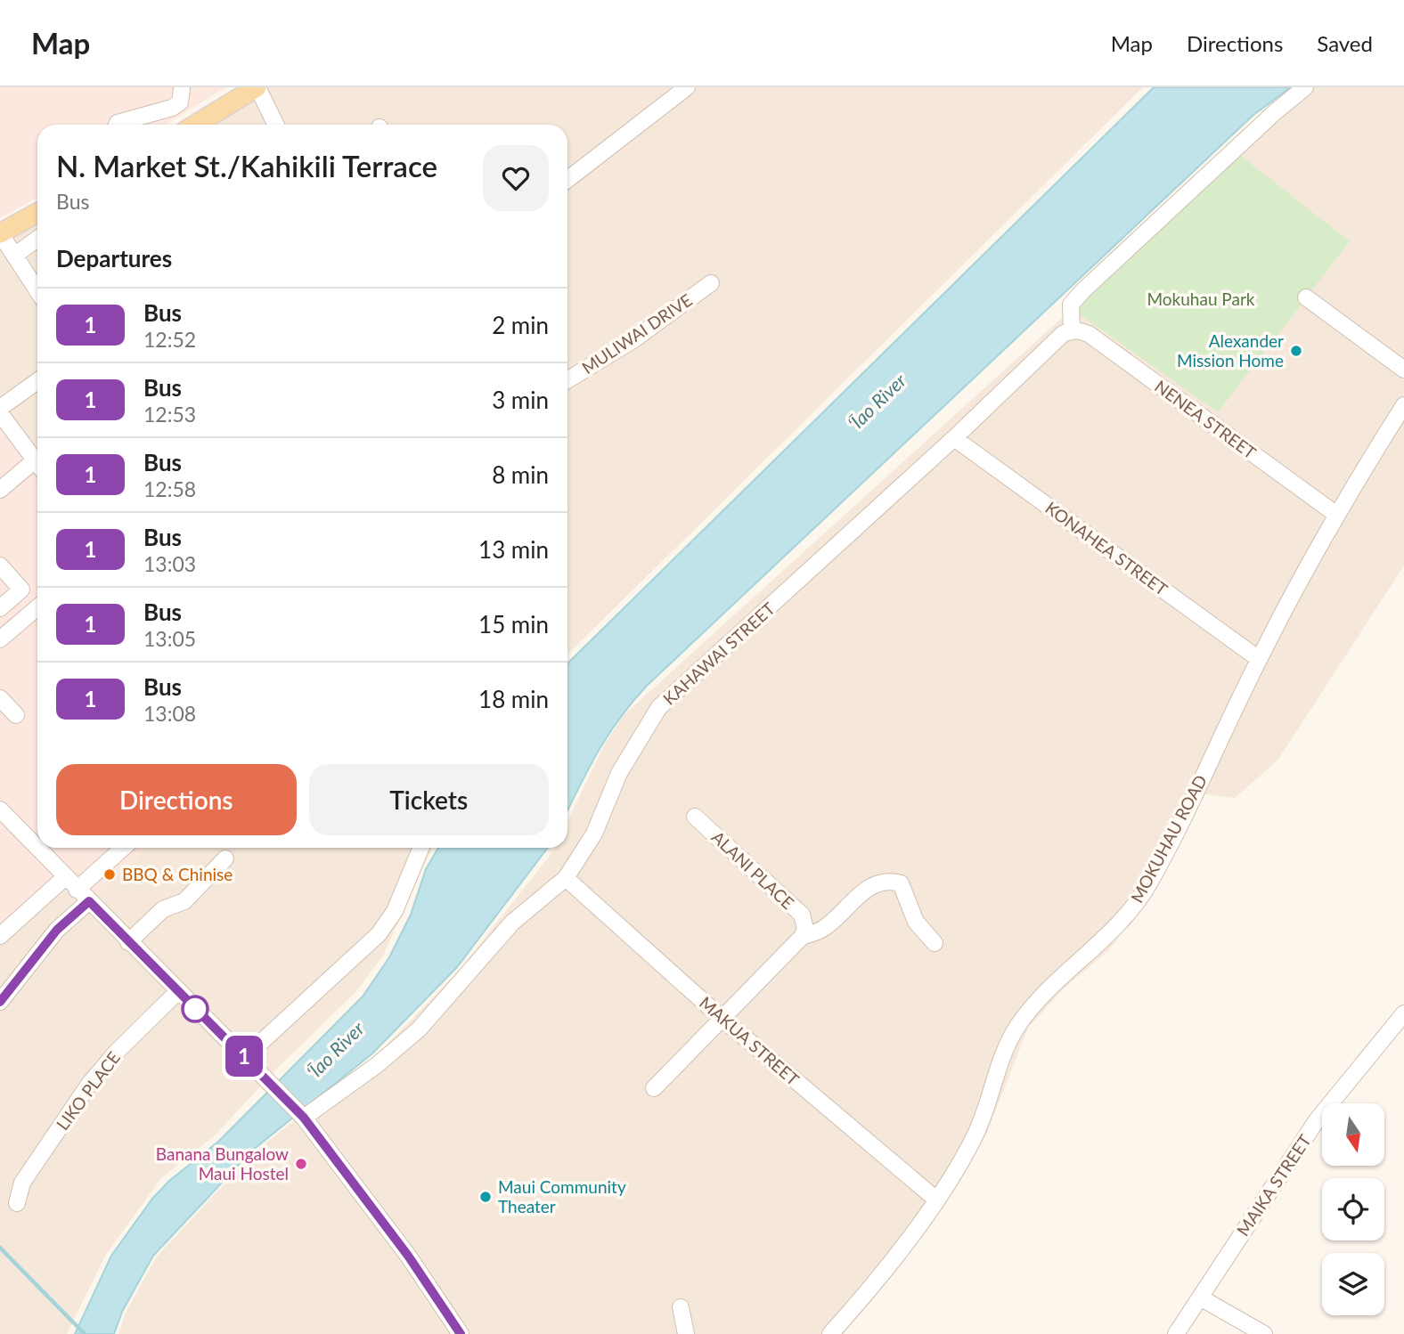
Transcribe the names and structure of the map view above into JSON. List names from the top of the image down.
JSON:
{
  "streets": {
    "street": [
      "MULIWAI DRIVE",
      "NENEA STREET",
      "KONAHEA STREET",
      "KAHAWAI STREET",
      "MOKUHAU ROAD",
      "ALANI PLACE",
      "MAKUA STREET",
      "LIKO PLACE",
      "MAIKA STREET"
    ]
  },
  "crossings": [
    ["NENEA STREET", "KAHAWAI STREET"],
    ["NENEA STREET", "MOKUHAU ROAD"],
    ["KONAHEA STREET", "KAHAWAI STREET"],
    ["KONAHEA STREET", "MOKUHAU ROAD"],
    ["KAHAWAI STREET", "MAKUA STREET"],
    ["MOKUHAU ROAD", "MAKUA STREET"]
  ],
  "water": ["ʻĪao River"],
  "parks": ["Mokuhau Park"],
  "places": [
    "Alexander Mission Home",
    "BBQ & Chinise",
    "Banana Bungalow Maui Hostel",
    "Maui Community Theater"
  ],
  "lines": ["bus line 1"],
  "north": "bottom",
  "page": {
    "header": "Map",
    "nav": ["Map", "Directions", "Saved"],
    "on_map": "1",
    "heading": [
      ["N. Market St./Kahikili Terrace", "Bus"],
      "Departures"
    ],
    "list": [
      {
        "mark": "1",
        "name": "Bus",
        "note": "12:52",
        "value": "2 min"
      },
      {
        "mark": "1",
        "name": "Bus",
        "note": "12:53",
        "value": "3 min"
      },
      {
        "mark": "1",
        "name": "Bus",
        "note": "12:58",
        "value": "8 min"
      },
      {
        "mark": "1",
        "name": "Bus",
        "note": "13:03",
        "value": "13 min"
      },
      {
        "mark": "1",
        "name": "Bus",
        "note": "13:05",
        "value": "15 min"
      },
      {
        "mark": "1",
        "name": "Bus",
        "note": "13:08",
        "value": "18 min"
      }
    ],
    "buttons": ["Directions", "Tickets"]
  }
}
